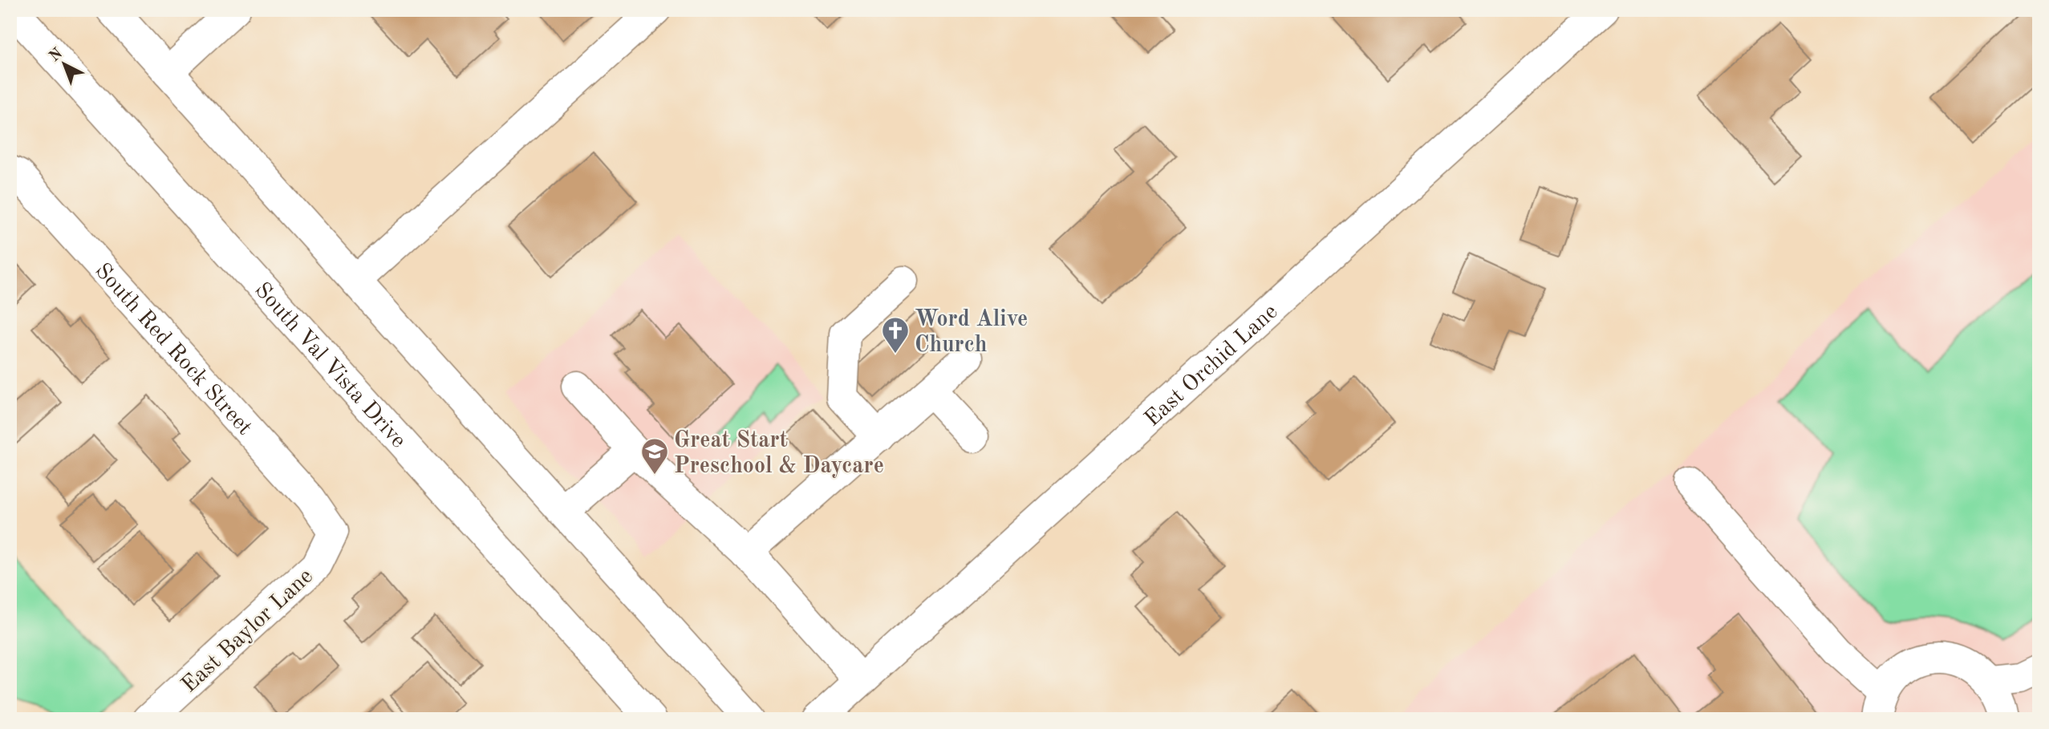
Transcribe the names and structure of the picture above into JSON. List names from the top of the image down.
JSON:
{
  "streets": {
    "main road": [
      "South Red Rock Street",
      "East Orchid Lane",
      "South Val Vista Drive",
      "East Baylor Lane"
    ]
  },
  "crossings": [
    ["South Red Rock Street", "East Baylor Lane"]
  ],
  "places": {
    "church": ["Word Alive Church"],
    "school or university": ["Great Start Preschool & Daycare"]
  },
  "north": "top left"
}
